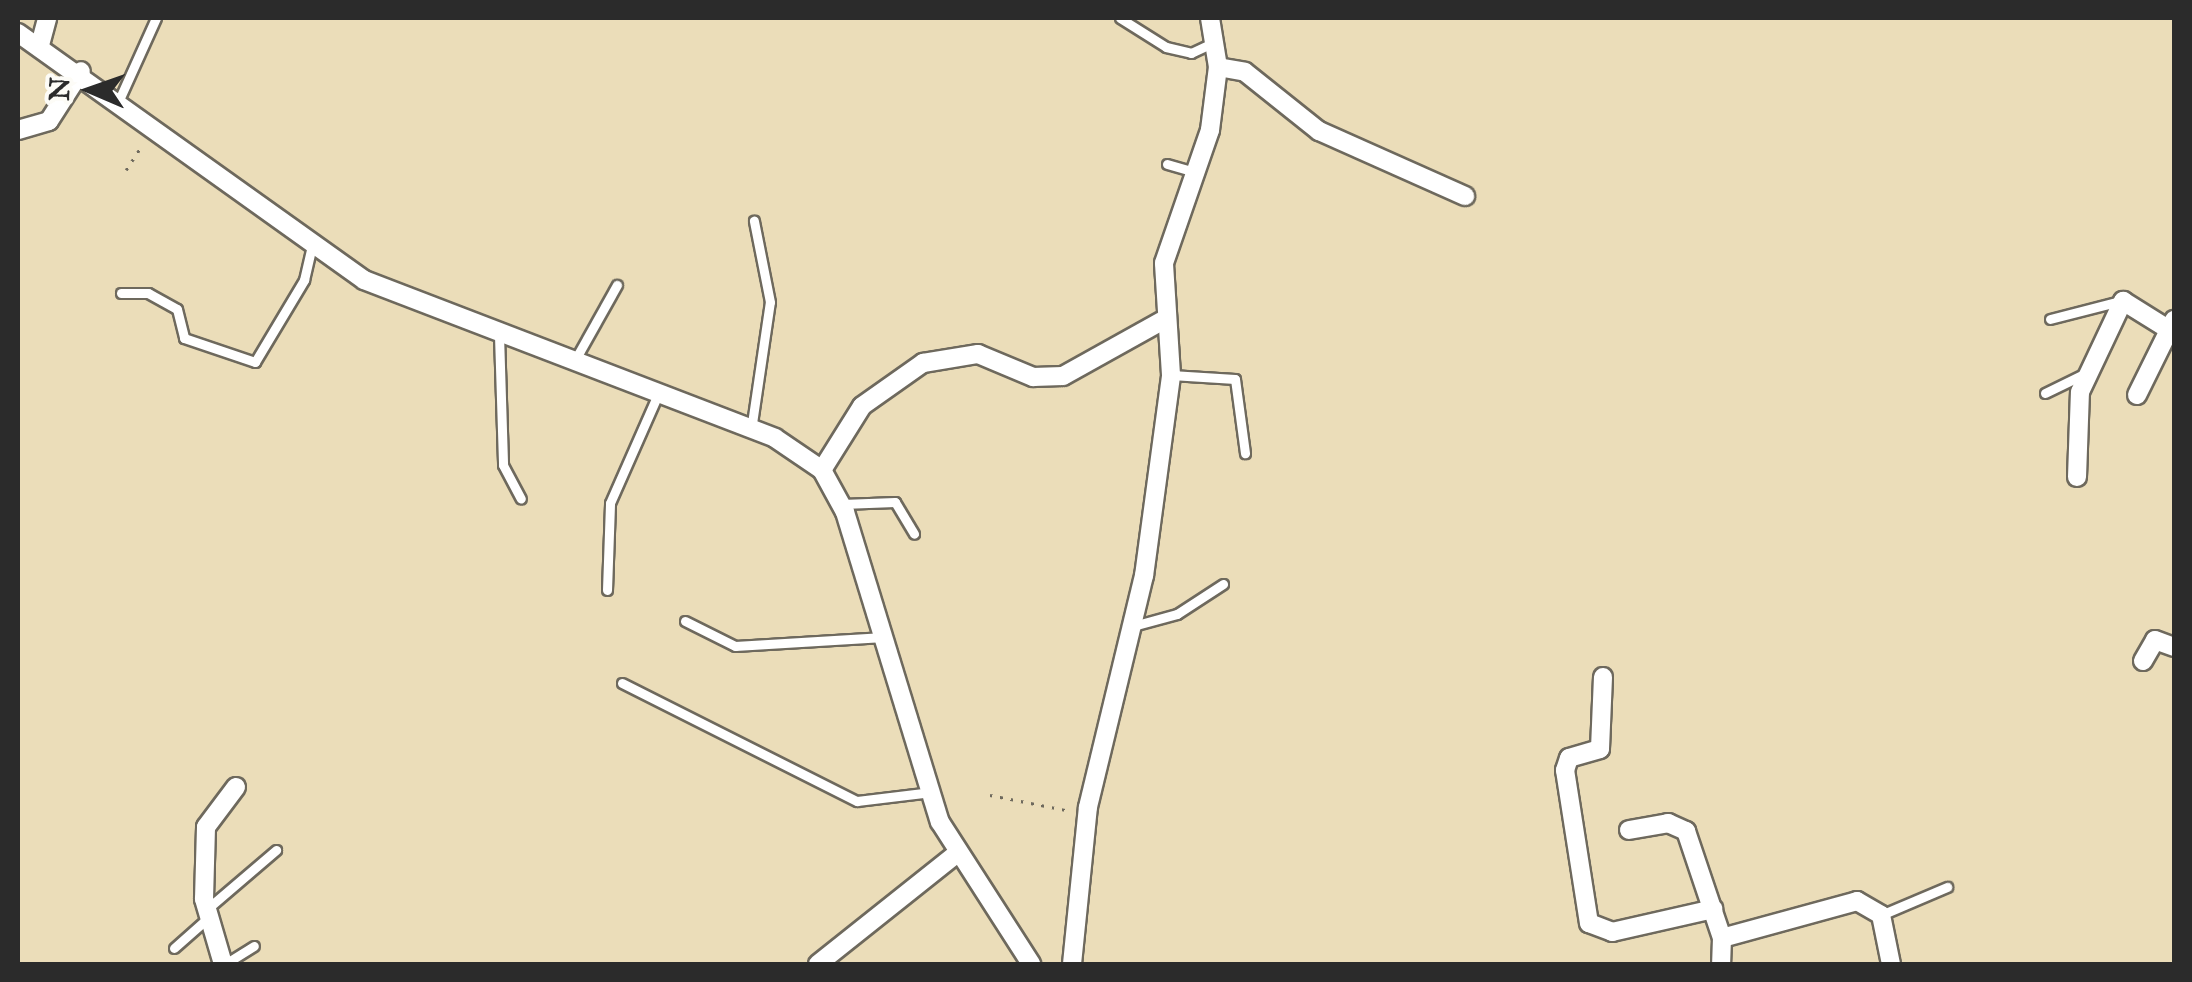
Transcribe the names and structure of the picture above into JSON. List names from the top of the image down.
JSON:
{
  "north": "left"
}
